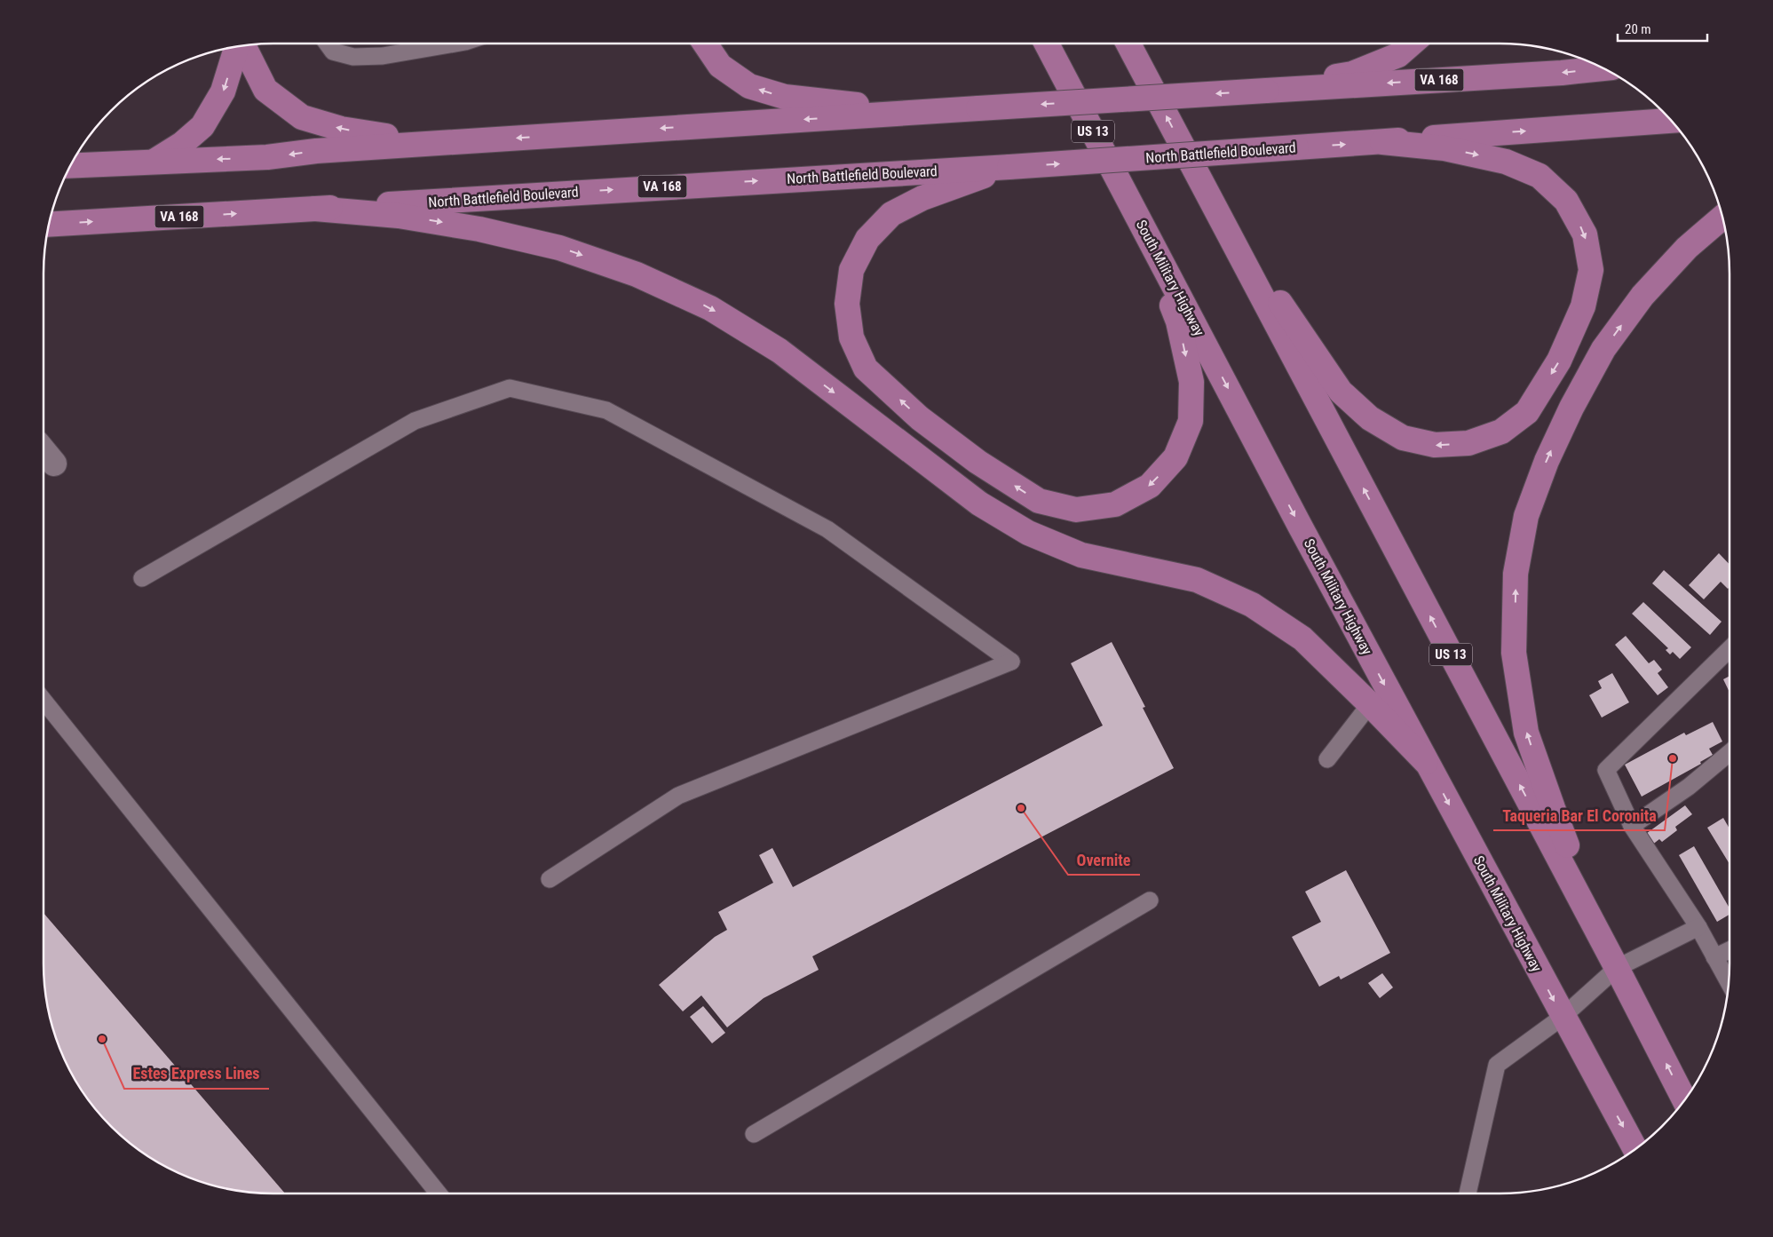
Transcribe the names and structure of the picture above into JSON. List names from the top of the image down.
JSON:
{
  "streets": {
    "main road": [
      "VA 168",
      "US 13",
      "North Battlefield Boulevard",
      "South Military Highway"
    ]
  },
  "places": ["Taqueria Bar El Coronita", "Overnite", "Estes Express Lines"],
  "scale_bar": "20 m"
}
